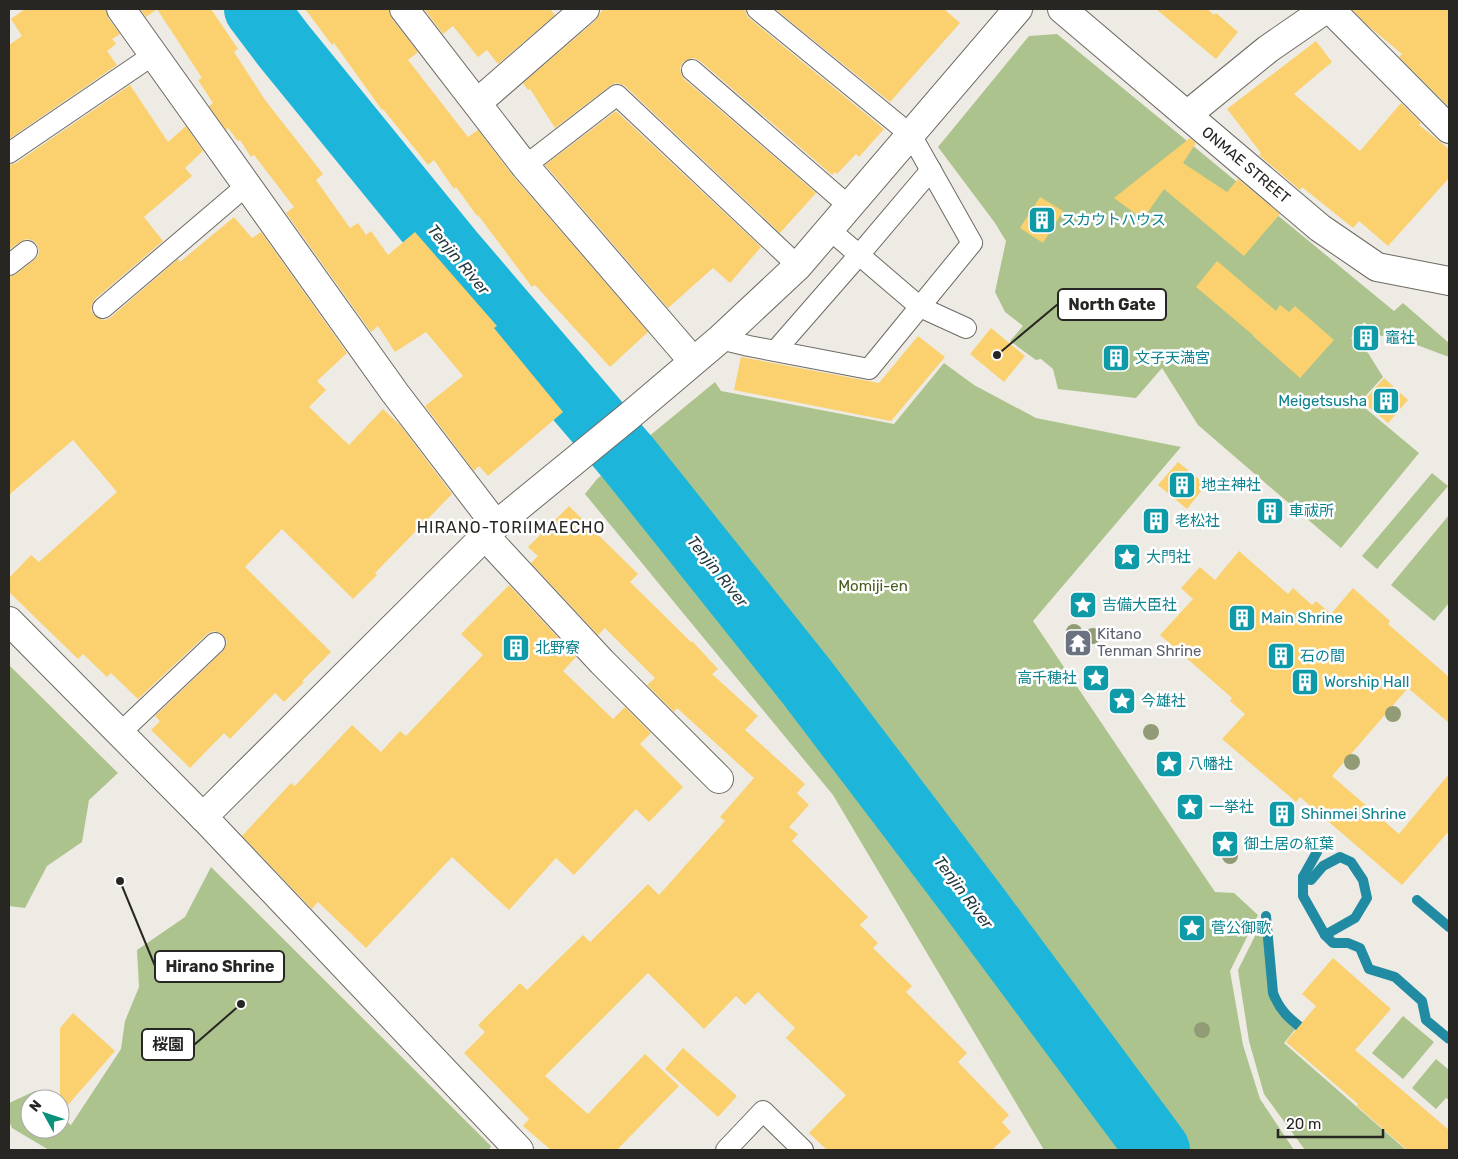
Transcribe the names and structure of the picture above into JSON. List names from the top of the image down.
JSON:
{
  "streets": {
    "street": ["ONMAE STREET"]
  },
  "districts": ["HIRANO-TORIIMAECHO"],
  "water": ["Tenjin River"],
  "parks": ["Momiji-en"],
  "places": {
    "building": [
      "スカウトハウス",
      "竈社",
      "文子天満宮",
      "Meigetsusha",
      "地主神社",
      "車祓所",
      "老松社",
      "Main Shrine",
      "北野寮",
      "石の間",
      "Worship Hall",
      "Shinmei Shrine"
    ],
    "other": ["North Gate", "Hirano Shrine", "桜園"],
    "place": [
      "大門社",
      "吉備大臣社",
      "高千穂社",
      "今雄社",
      "八幡社",
      "一挙社",
      "御土居の紅葉",
      "菅公御歌"
    ],
    "temple": ["Kitano Tenman Shrine"]
  },
  "scale_bar": "20 m",
  "north": "top left"
}
